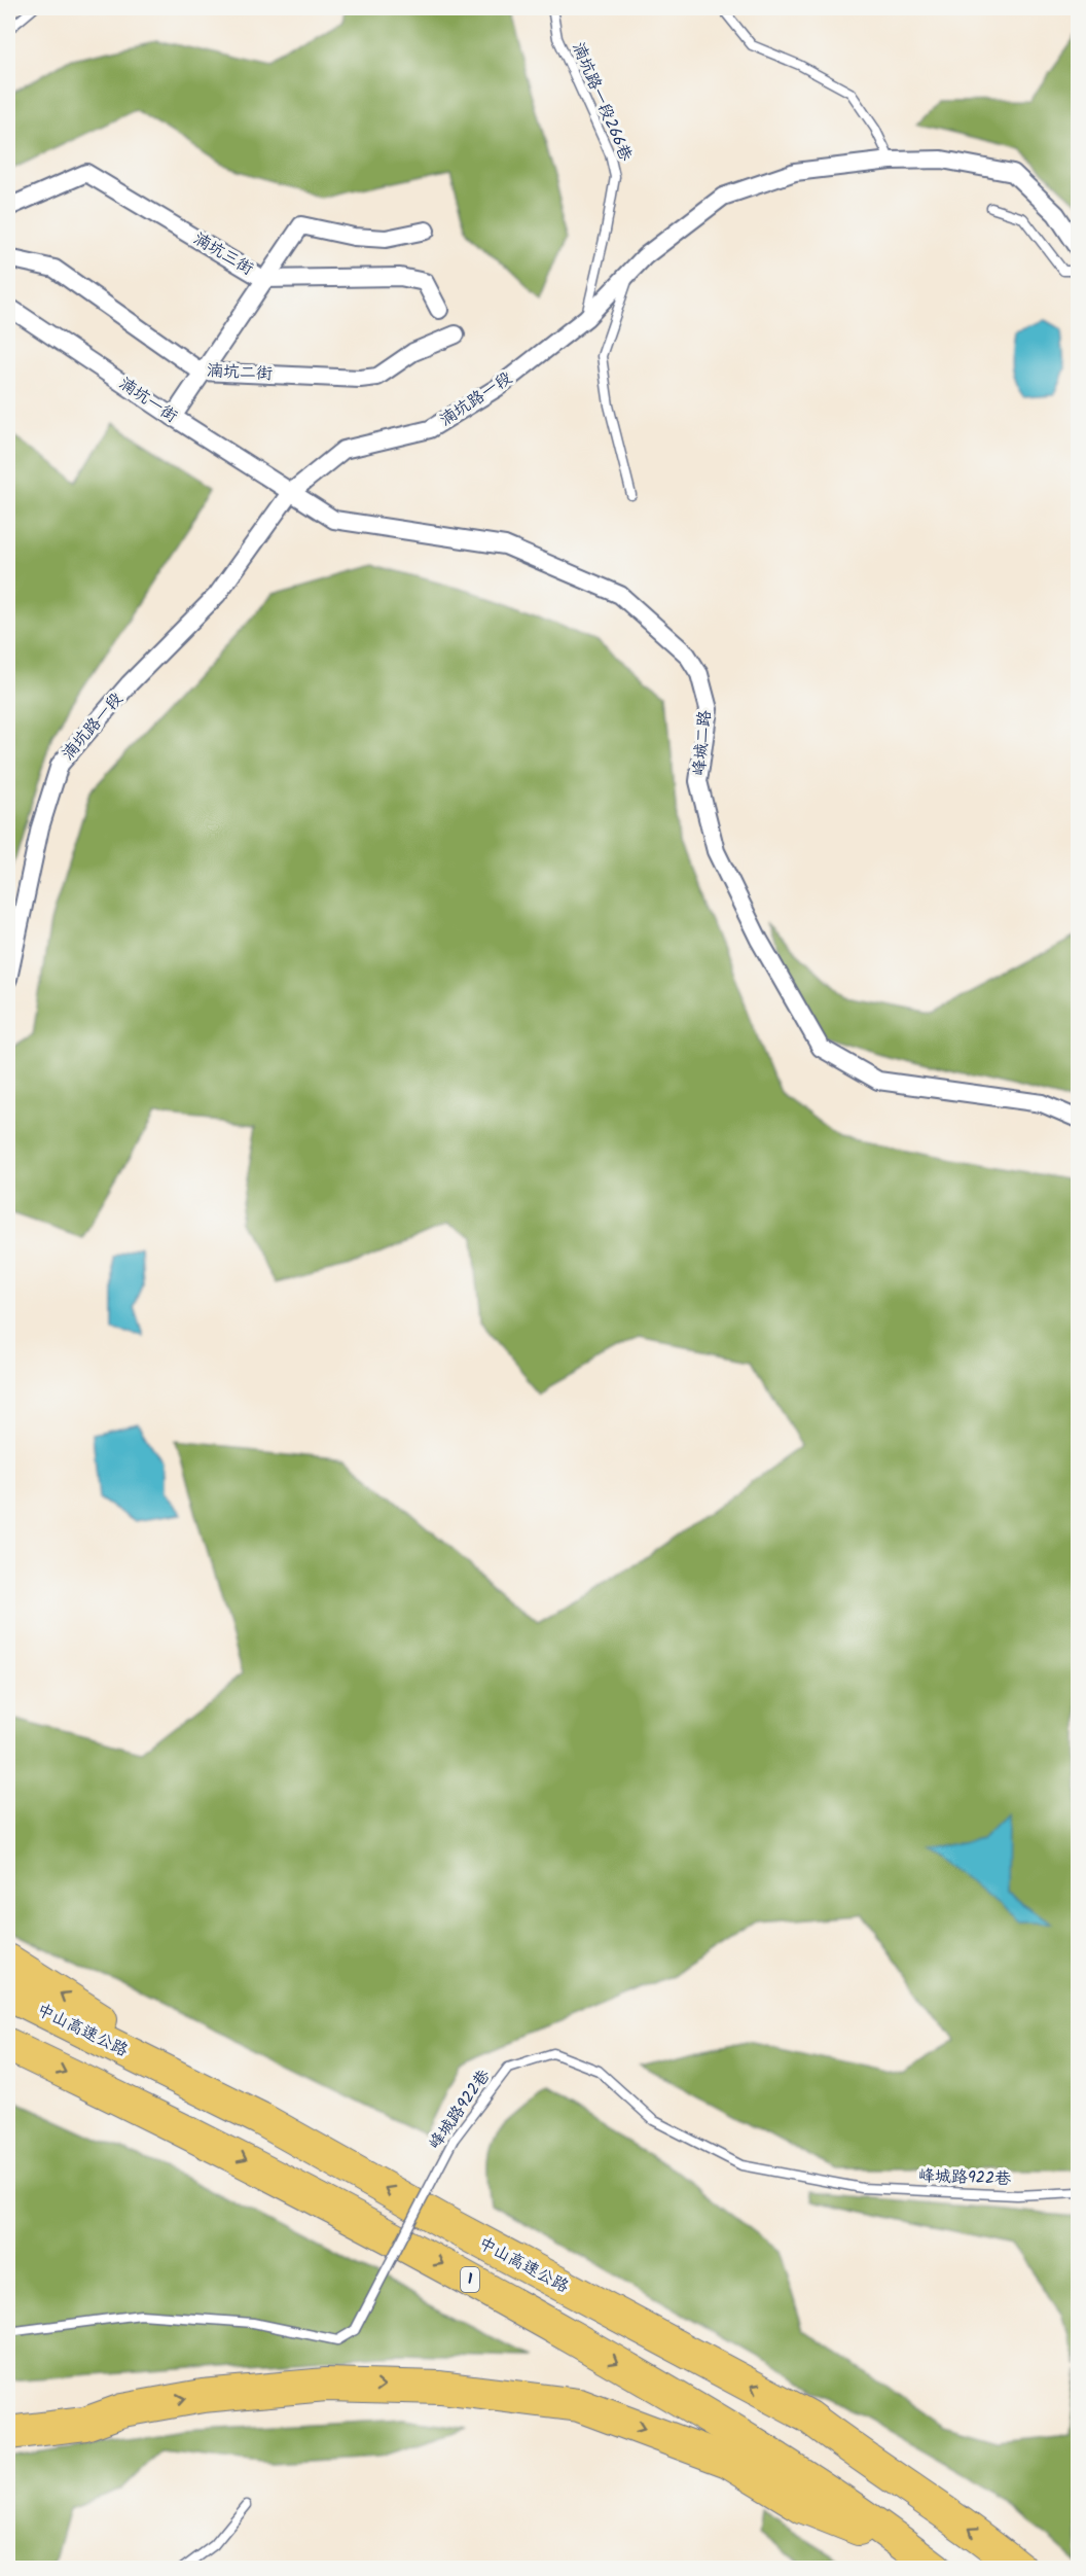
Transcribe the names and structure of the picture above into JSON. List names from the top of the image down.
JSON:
{
  "streets": {
    "highway": ["中山高速公路", "1"],
    "street": [
      "湳坑三街",
      "湳坑二街",
      "湳坑路一段",
      "湳坑一街",
      "峰城二路"
    ],
    "lane": ["湳坑路一段266巷", "峰城路922巷"]
  },
  "crossings": [
    ["湳坑路一段266巷", "湳坑路一段"],
    ["湳坑路一段", "湳坑一街"],
    ["湳坑路一段", "峰城二路"],
    ["湳坑一街", "峰城二路"]
  ]
}
